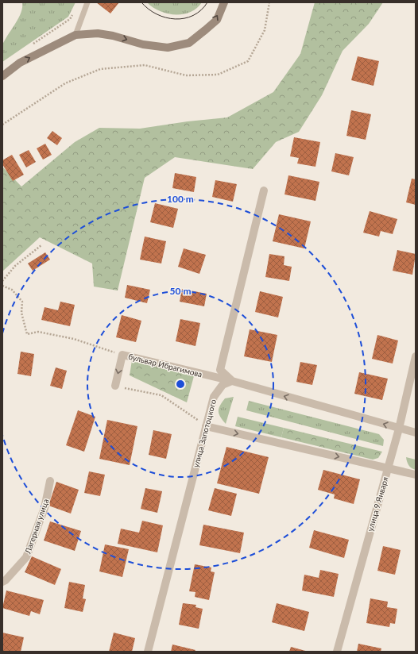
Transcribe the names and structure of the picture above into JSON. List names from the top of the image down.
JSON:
{
  "streets": {
    "street": [
      "бульвар Ибрагимова",
      "улица Запотоцкого",
      "улица 9 Января",
      "Лагерная улица"
    ]
  },
  "crossings": [
    ["бульвар Ибрагимова", "улица Запотоцкого"],
    ["бульвар Ибрагимова", "улица 9 Января"]
  ],
  "rings": ["100 m", "50 m"]
}
